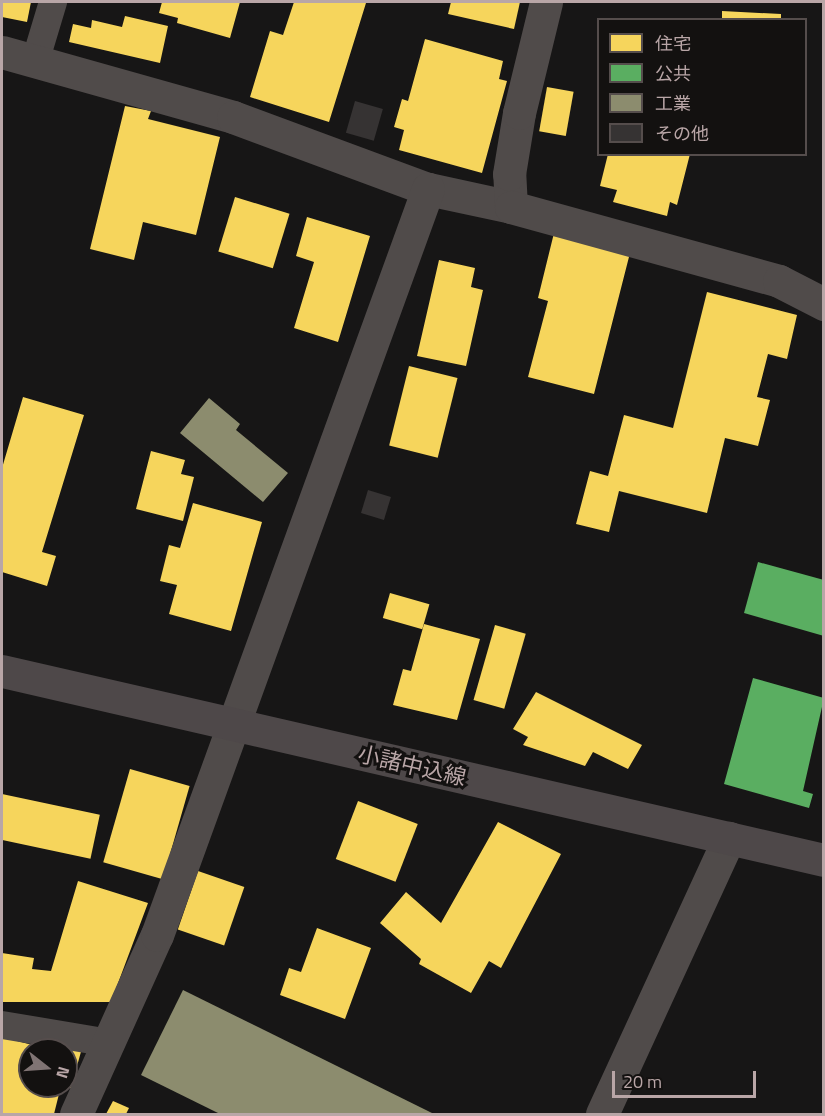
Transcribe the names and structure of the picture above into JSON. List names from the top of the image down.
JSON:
{
  "streets": {
    "main road": ["小諸中込線"]
  },
  "legend": [
    "住宅",
    "公共",
    "工業",
    "その他"
  ],
  "scale_bar": "20 m",
  "north": "right"
}
